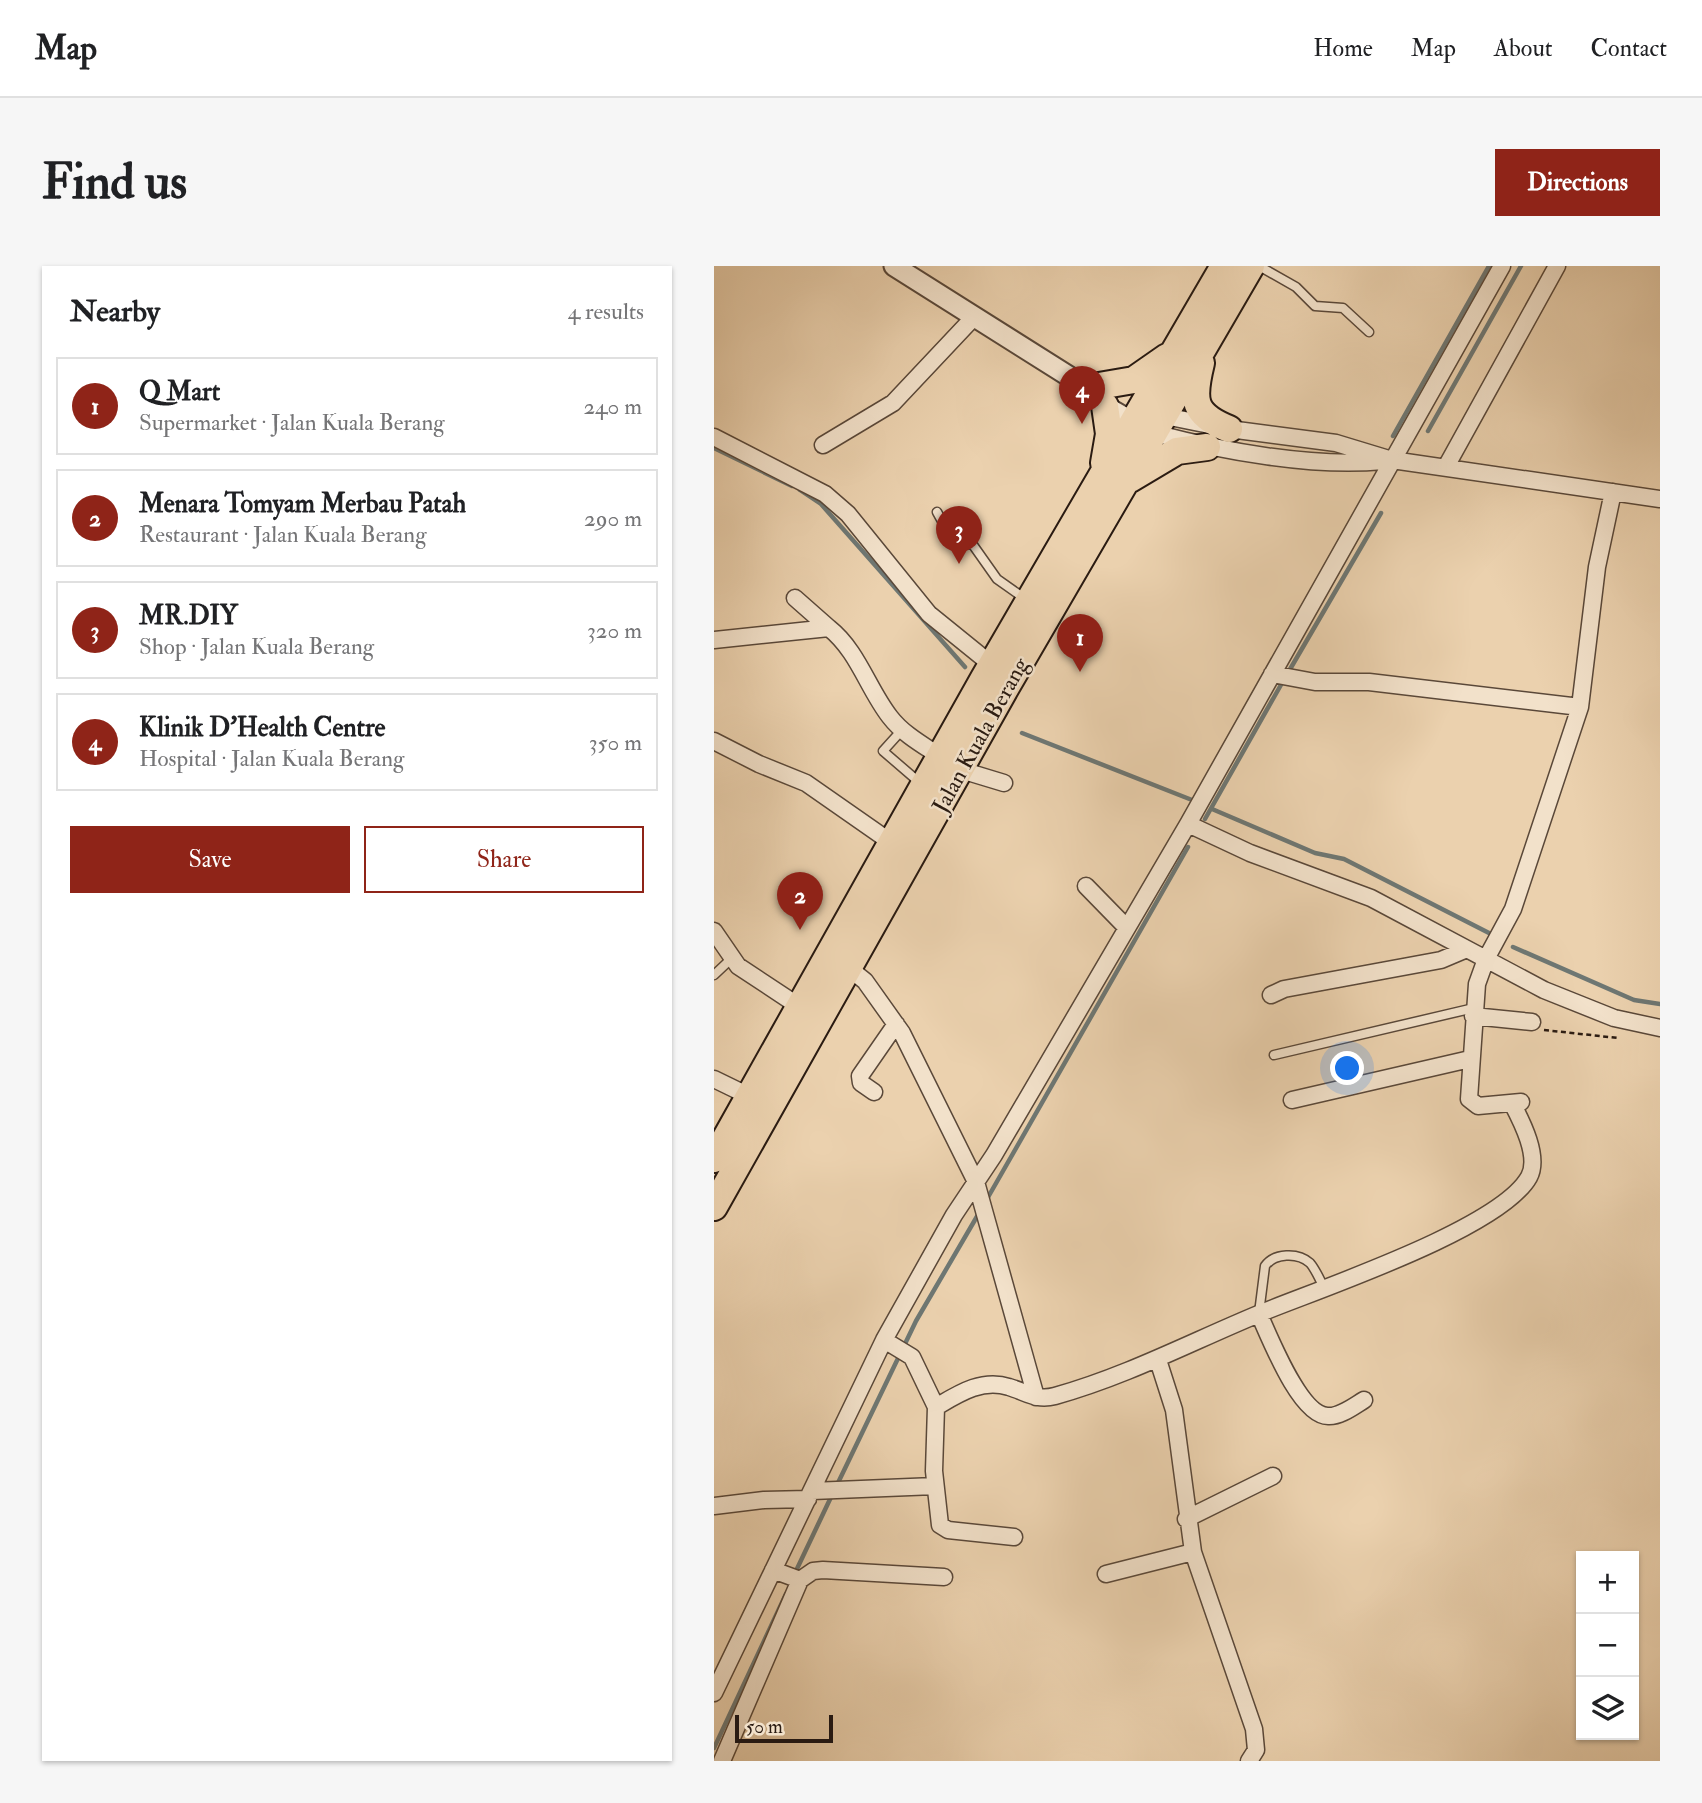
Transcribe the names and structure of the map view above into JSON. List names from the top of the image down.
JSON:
{
  "streets": {
    "highway": ["Jalan Kuala Berang"]
  },
  "scale_bar": "50 m",
  "page": {
    "header": "Map",
    "nav": [
      "Home",
      "Map",
      "About",
      "Contact"
    ],
    "buttons": [
      "Directions",
      ["Save", "Share"]
    ],
    "title": "Find us",
    "heading": ["Nearby", "4 results"],
    "list": [
      {
        "mark": "1",
        "name": "Q Mart",
        "note": "Supermarket · Jalan Kuala Berang",
        "value": "240 m"
      },
      {
        "mark": "2",
        "name": "Menara Tomyam Merbau Patah",
        "note": "Restaurant · Jalan Kuala Berang",
        "value": "290 m"
      },
      {
        "mark": "3",
        "name": "MR.DIY",
        "note": "Shop · Jalan Kuala Berang",
        "value": "320 m"
      },
      {
        "mark": "4",
        "name": "Klinik D'Health Centre",
        "note": "Hospital · Jalan Kuala Berang",
        "value": "350 m"
      }
    ],
    "pins": [
      "4",
      "3",
      "1",
      "2"
    ],
    "map_buttons": ["+", "−"],
    "scale": "50 m"
  }
}
